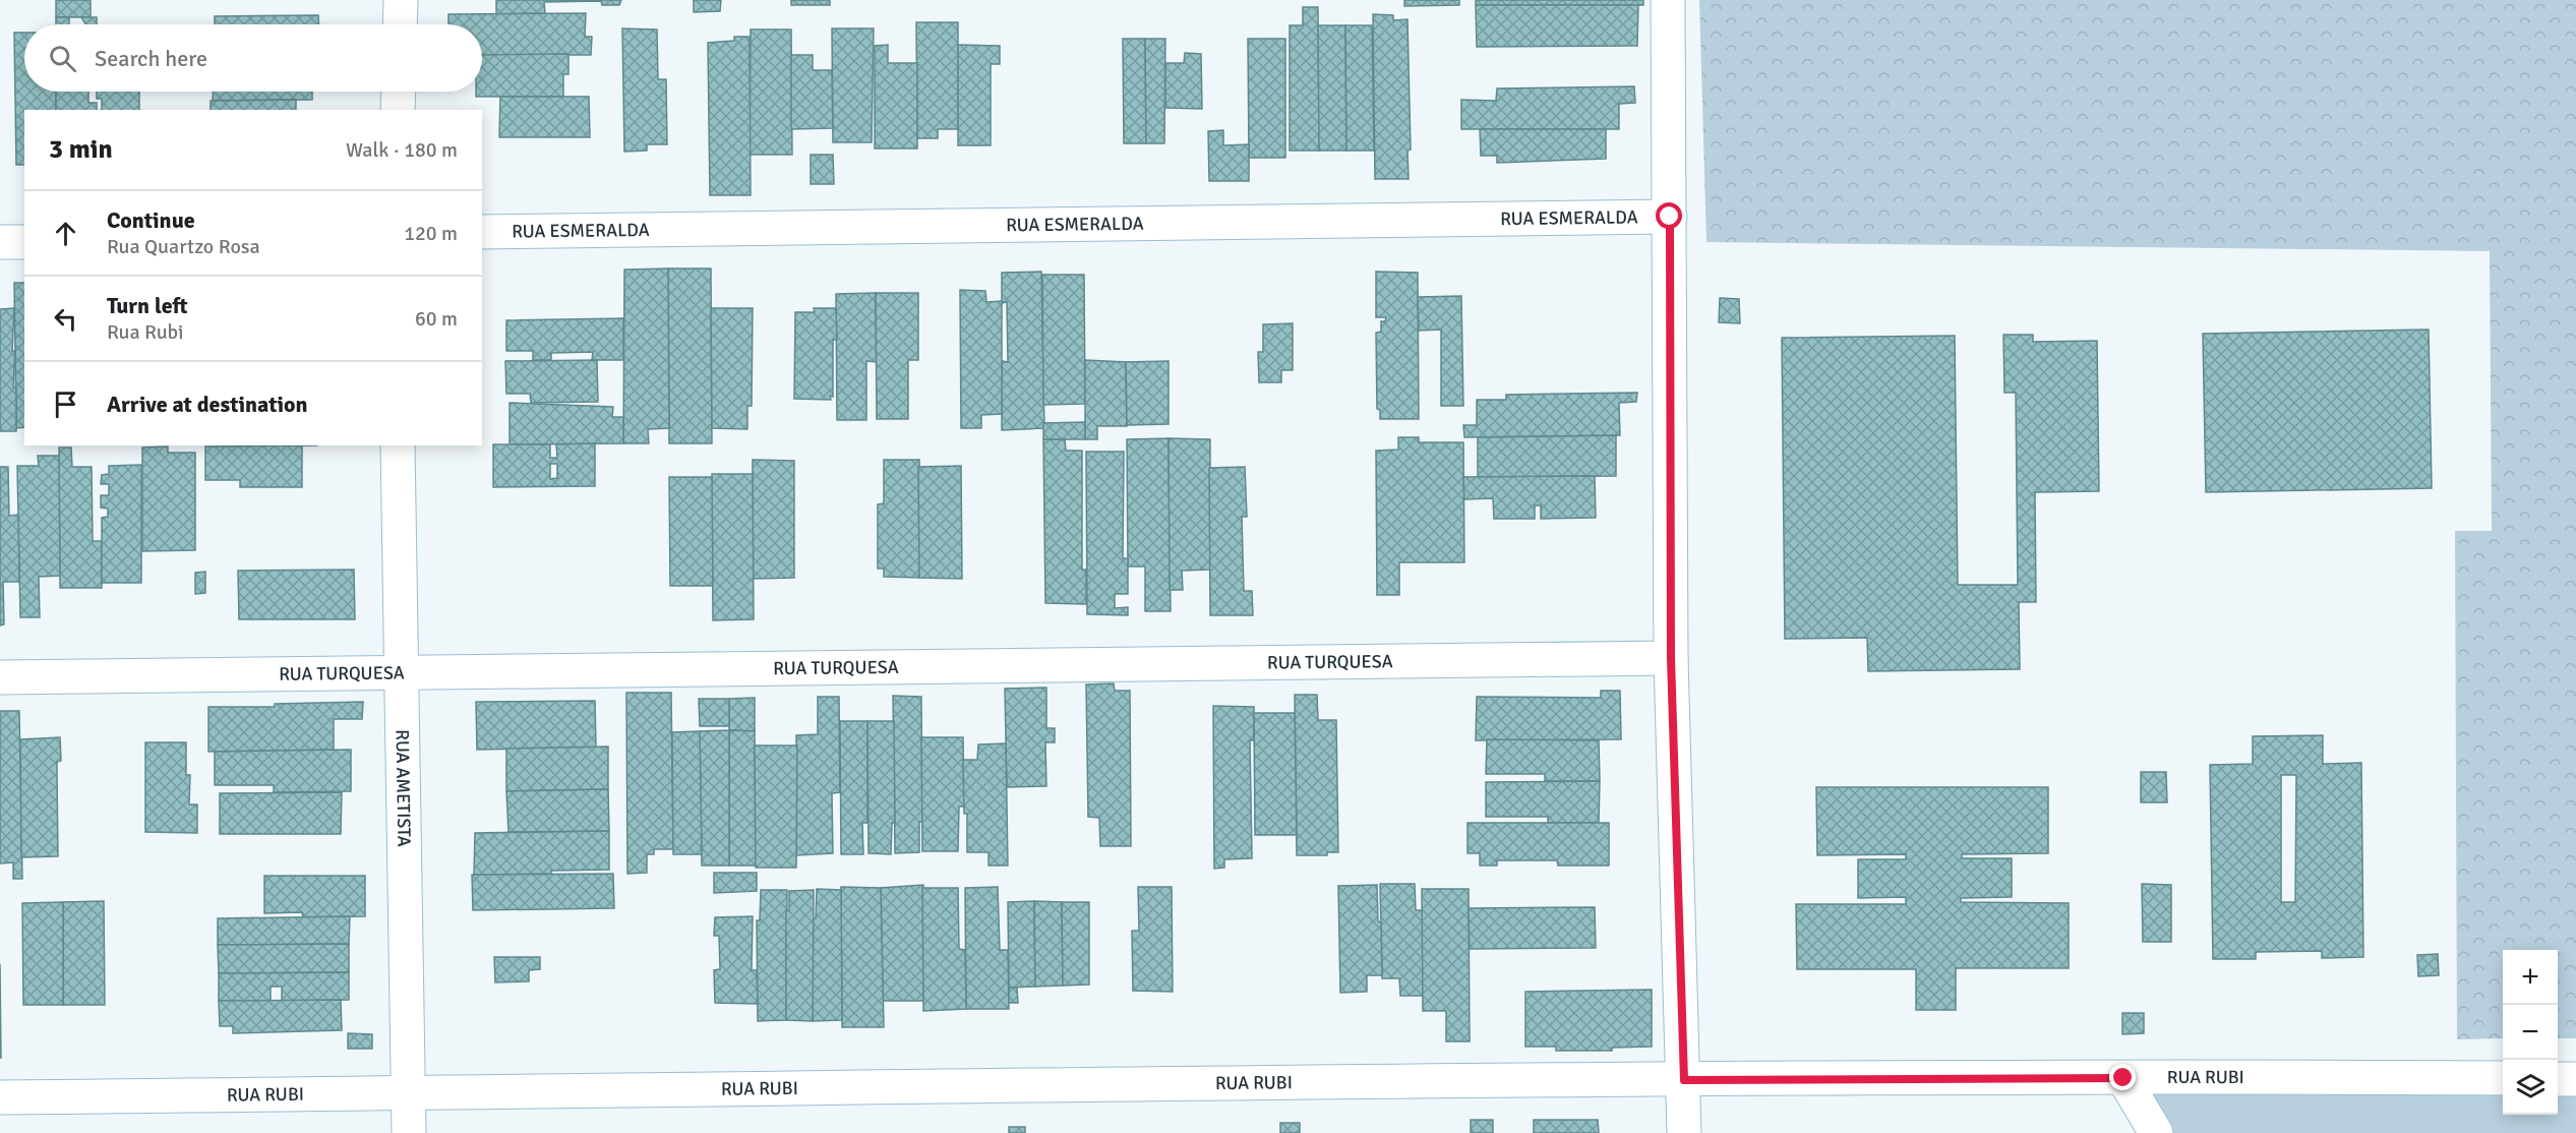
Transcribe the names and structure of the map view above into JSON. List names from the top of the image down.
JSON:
{
  "streets": {
    "street": [
      "RUA ESMERALDA",
      "RUA TURQUESA",
      "RUA AMETISTA",
      "RUA RUBI"
    ]
  },
  "crossings": [
    ["RUA TURQUESA", "RUA AMETISTA"],
    ["RUA AMETISTA", "RUA RUBI"]
  ],
  "page": {
    "search": "Search here",
    "heading": ["3 min", "Walk · 180 m"],
    "list": [
      ["Continue", "Rua Quartzo Rosa", "120 m"],
      ["Turn left", "Rua Rubi", "60 m"],
      "Arrive at destination"
    ],
    "map_buttons": ["+", "−"]
  }
}
